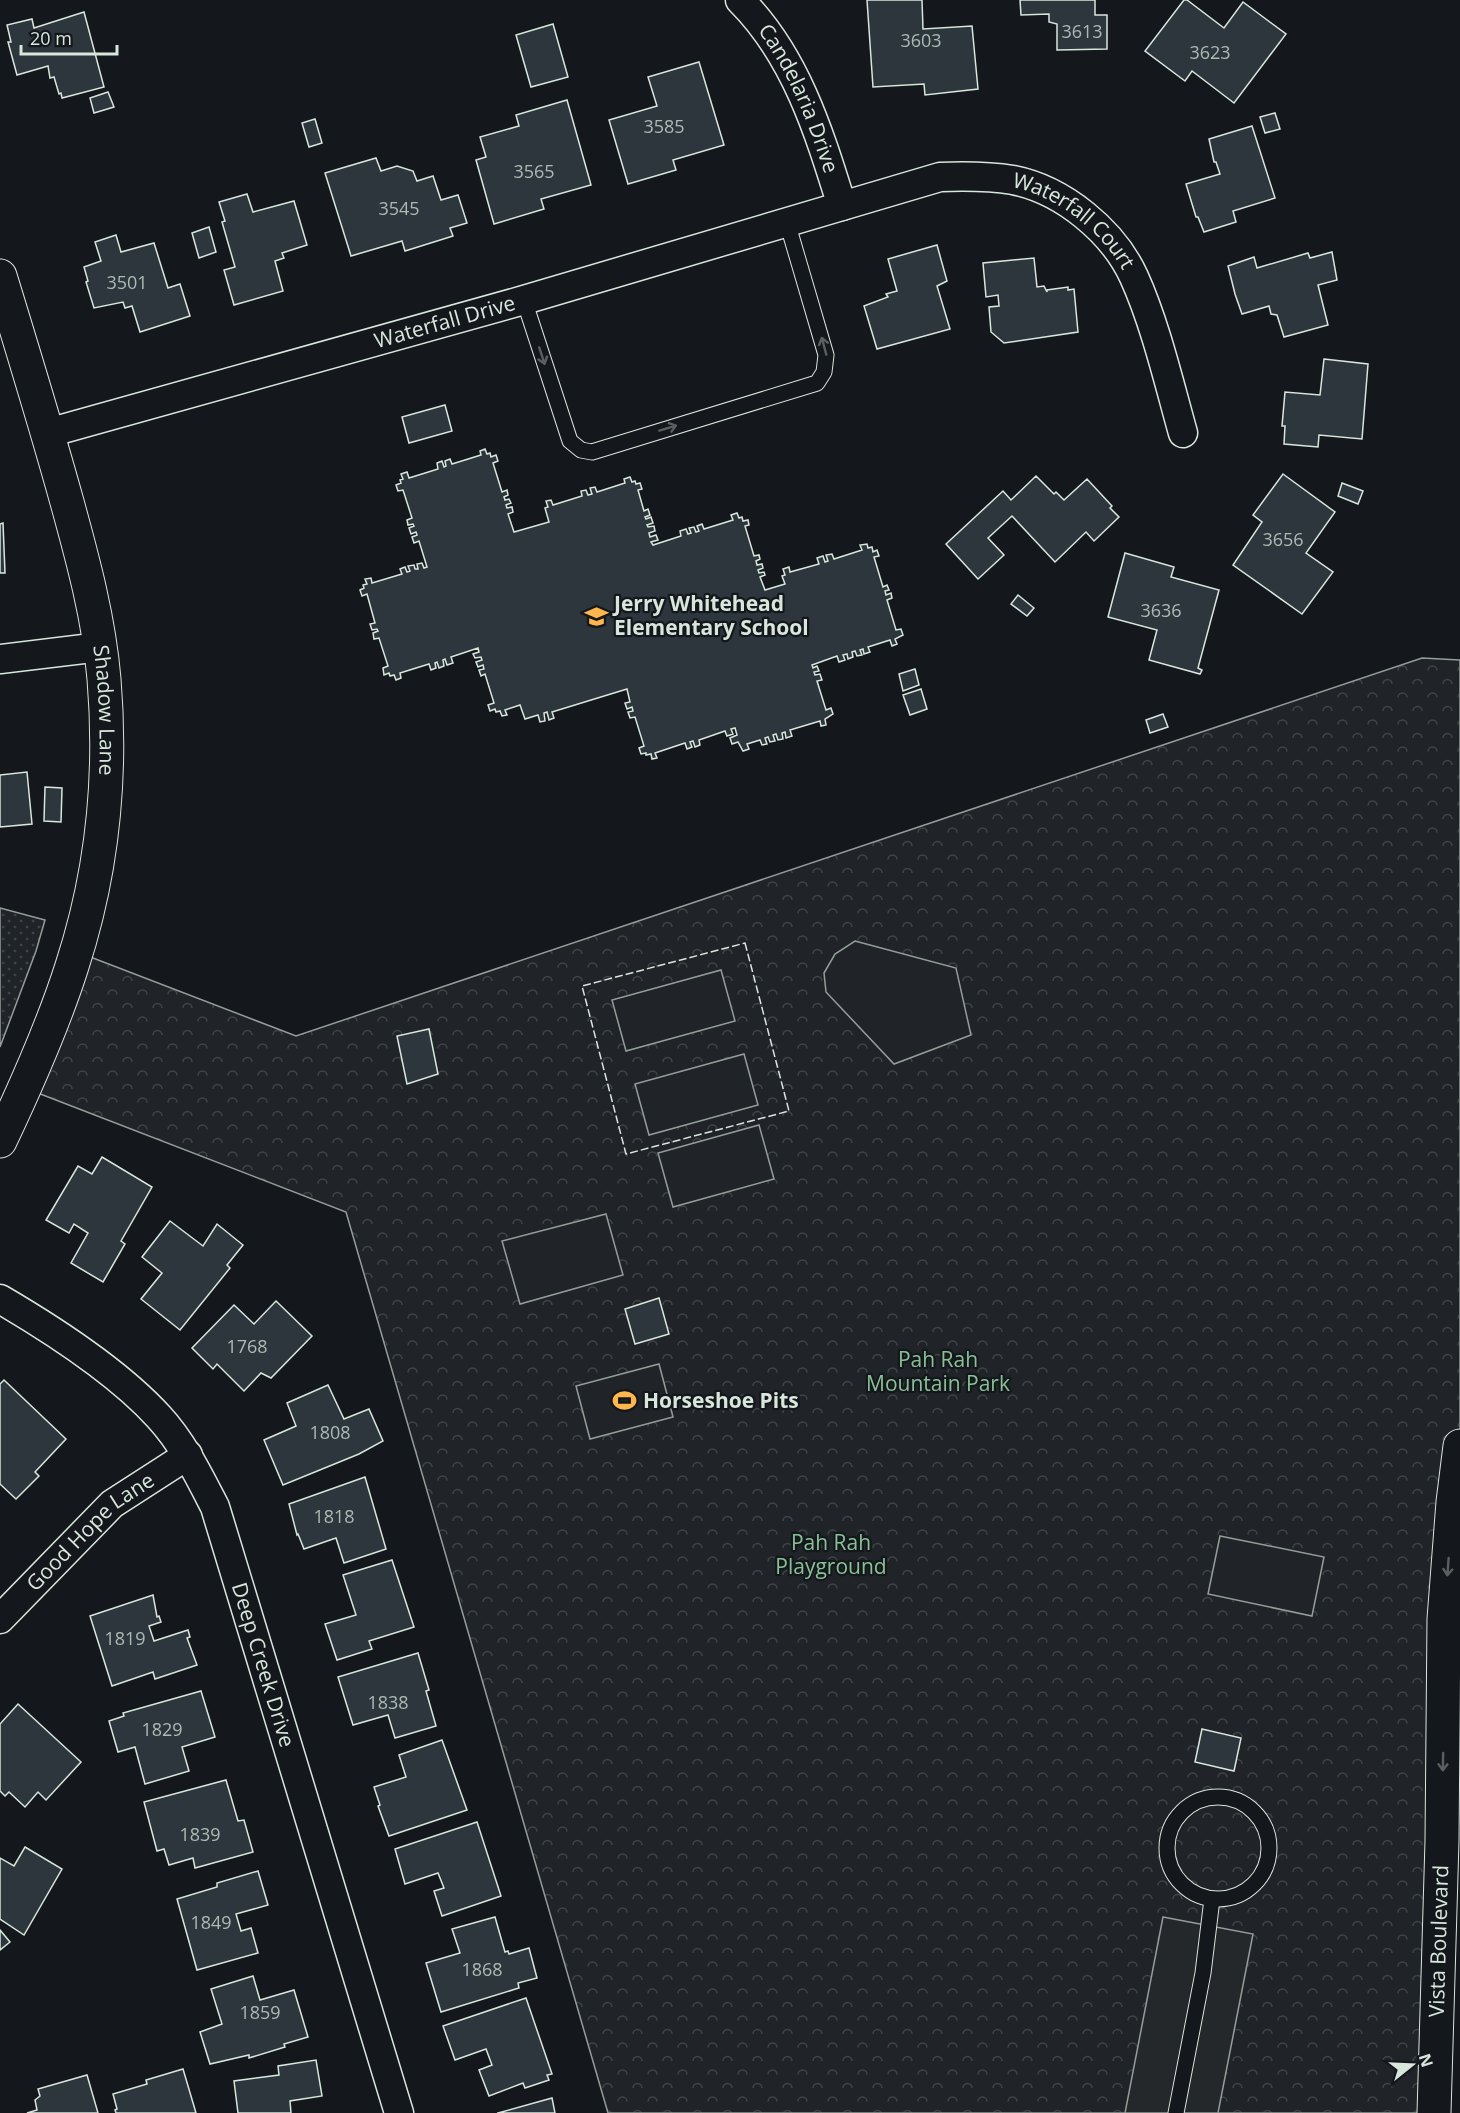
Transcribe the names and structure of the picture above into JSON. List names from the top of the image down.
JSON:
{
  "streets": {
    "street": [
      "Candelaria Drive",
      "Waterfall Court",
      "Waterfall Drive",
      "Shadow Lane",
      "Good Hope Lane",
      "Deep Creek Drive",
      "Vista Boulevard"
    ]
  },
  "crossings": [
    ["Candelaria Drive", "Waterfall Court"],
    ["Candelaria Drive", "Waterfall Drive"],
    ["Waterfall Court", "Waterfall Drive"],
    ["Waterfall Drive", "Shadow Lane"],
    ["Good Hope Lane", "Deep Creek Drive"]
  ],
  "one_way": ["Vista Boulevard"],
  "parks": ["Pah Rah Mountain Park", "Pah Rah Playground"],
  "places": {
    "school or university": ["Jerry Whitehead Elementary School"],
    "sports": ["Horseshoe Pits"]
  },
  "house_numbers": [
    "3613",
    "3603",
    "3623",
    "3585",
    "3565",
    "3545",
    "3501",
    "3656",
    "3636",
    "1768",
    "1808",
    "1818",
    "1819",
    "1838",
    "1829",
    "1839",
    "1849",
    "1868",
    "1859"
  ],
  "scale_bar": "20 m",
  "north": "right"
}
